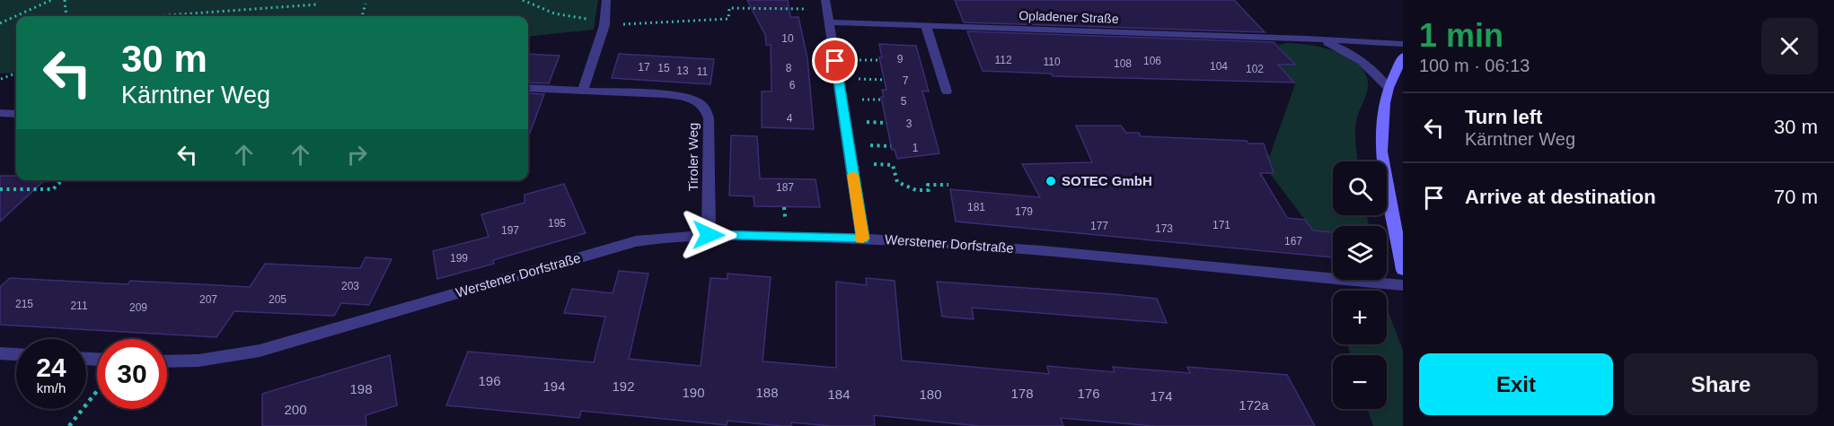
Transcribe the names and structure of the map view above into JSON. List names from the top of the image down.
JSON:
{
  "streets": {
    "street": ["Opladener Straße", "Tiroler Weg", "Werstener Dorfstraße"]
  },
  "crossings": [
    ["Tiroler Weg", "Werstener Dorfstraße"]
  ],
  "places": ["SOTEC GmbH"],
  "house_numbers": [
    "10",
    "9",
    "112",
    "106",
    "110",
    "108",
    "104",
    "17",
    "15",
    "8",
    "102",
    "13",
    "11",
    "7",
    "6",
    "5",
    "4",
    "3",
    "1",
    "187",
    "181",
    "179",
    "195",
    "171",
    "177",
    "173",
    "197",
    "167",
    "199",
    "203",
    "207",
    "205",
    "215",
    "211",
    "209",
    "196",
    "194",
    "192",
    "198",
    "190",
    "188",
    "178",
    "176",
    "184",
    "180",
    "174",
    "172a",
    "200"
  ],
  "page": {
    "heading": ["1 min", "100 m · 06:13"],
    "turn": ["30 m", "Kärntner Weg"],
    "list": [
      {
        "name": "Turn left",
        "note": "Kärntner Weg",
        "value": "30 m"
      },
      {
        "name": "Arrive at destination",
        "value": "70 m"
      }
    ],
    "map_buttons": ["+", "−"],
    "speed": "24 km/h",
    "limit": "30",
    "buttons": ["Exit", "Share"]
  }
}
